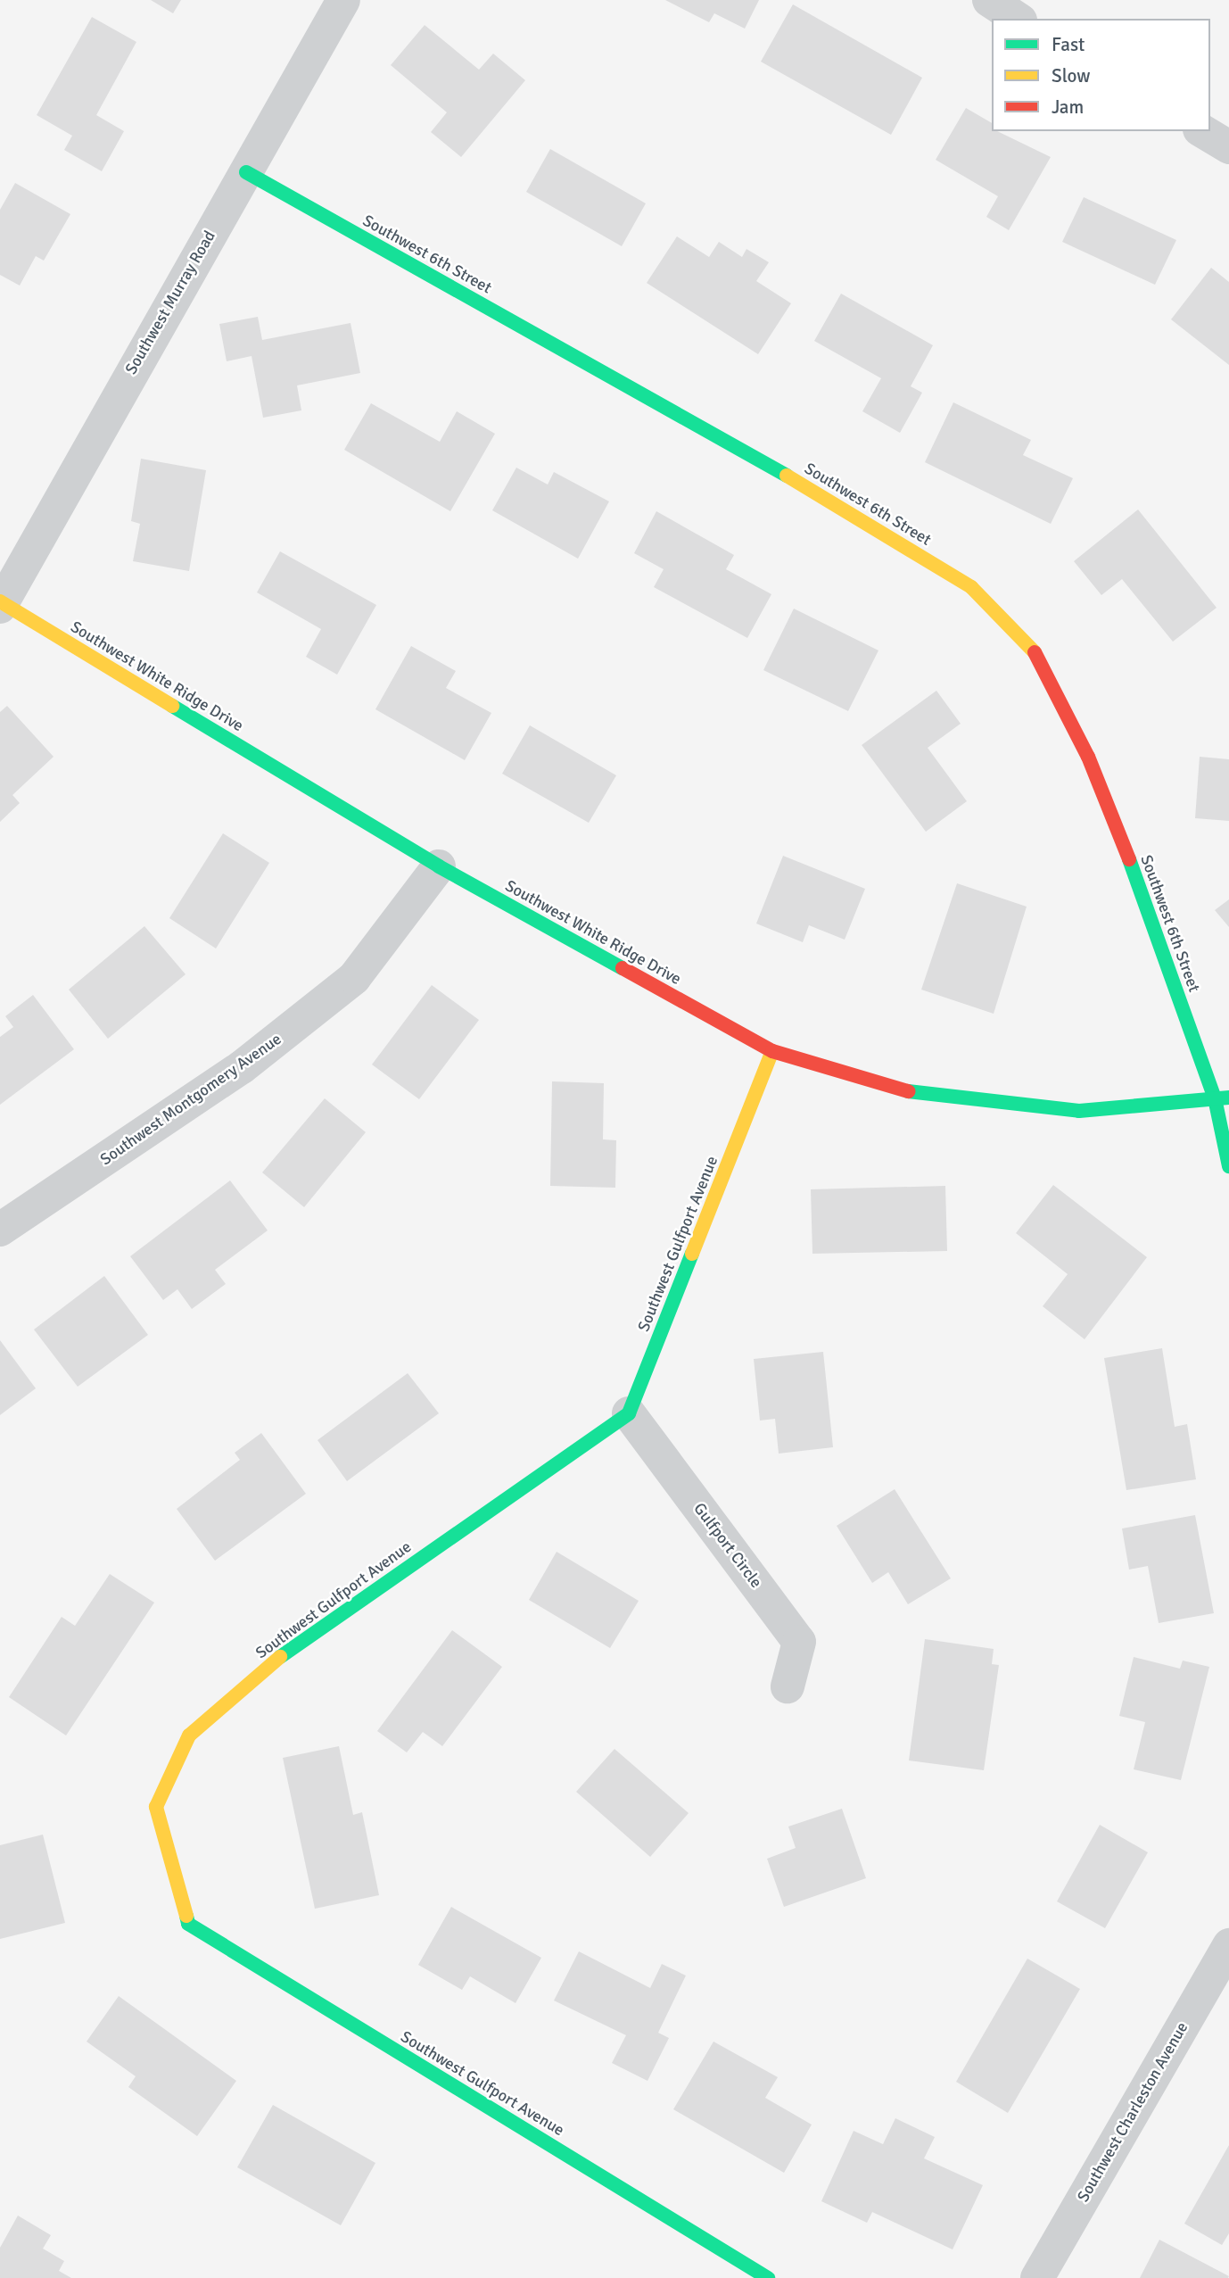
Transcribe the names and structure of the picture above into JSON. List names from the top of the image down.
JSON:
{
  "streets": {
    "street": [
      "Southwest 6th Street",
      "Southwest Murray Road",
      "Southwest White Ridge Drive",
      "Southwest Montgomery Avenue",
      "Southwest Gulfport Avenue",
      "Gulfport Circle",
      "Southwest Charleston Avenue"
    ]
  },
  "crossings": [
    ["Southwest 6th Street", "Southwest Murray Road"],
    ["Southwest 6th Street", "Southwest White Ridge Drive"],
    ["Southwest Murray Road", "Southwest White Ridge Drive"],
    ["Southwest White Ridge Drive", "Southwest Montgomery Avenue"],
    ["Southwest White Ridge Drive", "Southwest Gulfport Avenue"],
    ["Southwest Gulfport Avenue", "Gulfport Circle"]
  ],
  "legend": ["Fast", "Slow", "Jam"]
}
